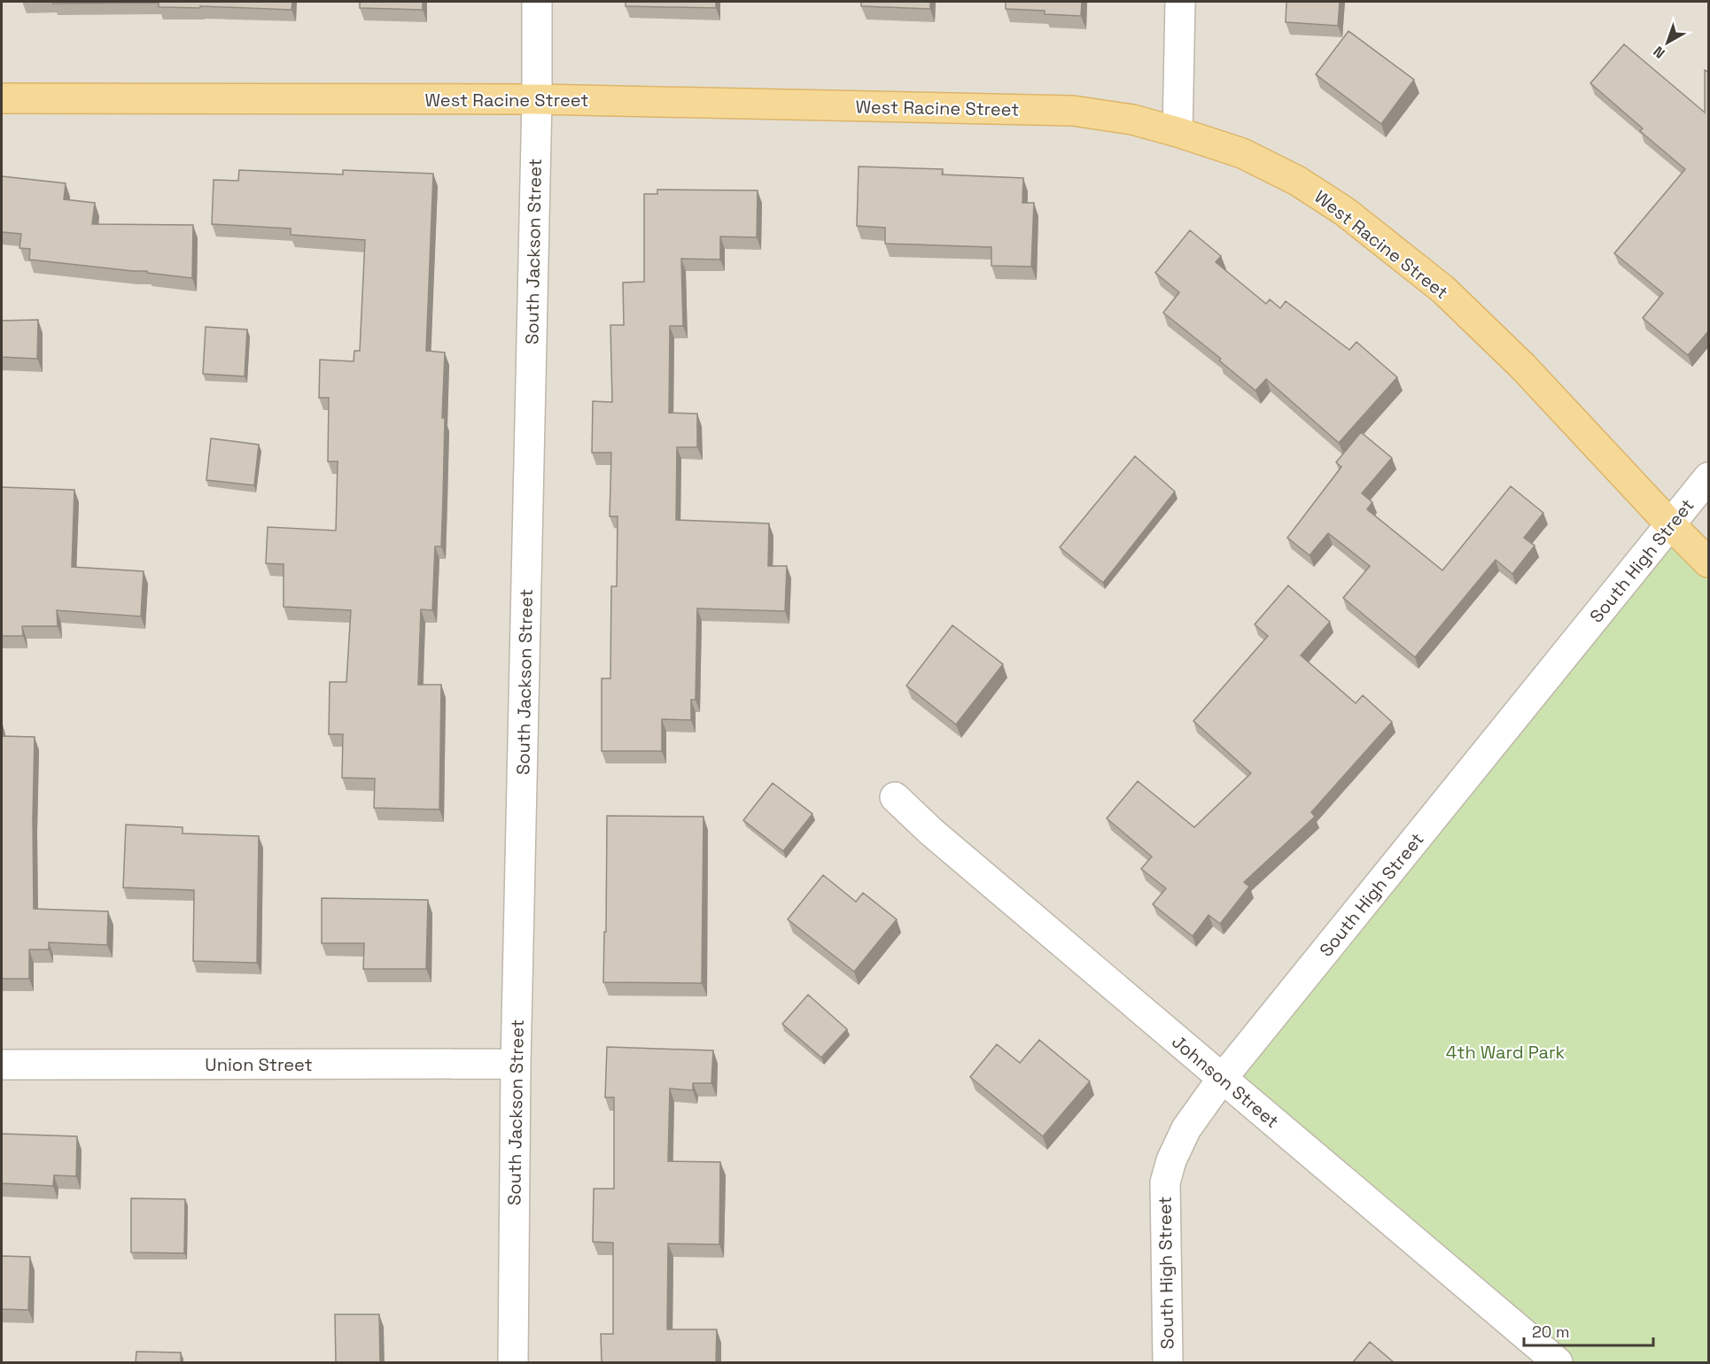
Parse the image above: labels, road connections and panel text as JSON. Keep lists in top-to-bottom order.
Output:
{
  "streets": {
    "main road": ["West Racine Street"],
    "street": [
      "South Jackson Street",
      "South High Street",
      "Union Street",
      "Johnson Street"
    ]
  },
  "crossings": [
    ["West Racine Street", "South Jackson Street"],
    ["West Racine Street", "South High Street"],
    ["South Jackson Street", "Union Street"],
    ["South High Street", "Johnson Street"]
  ],
  "parks": ["4th Ward Park"],
  "scale_bar": "20 m",
  "north": "bottom left"
}
